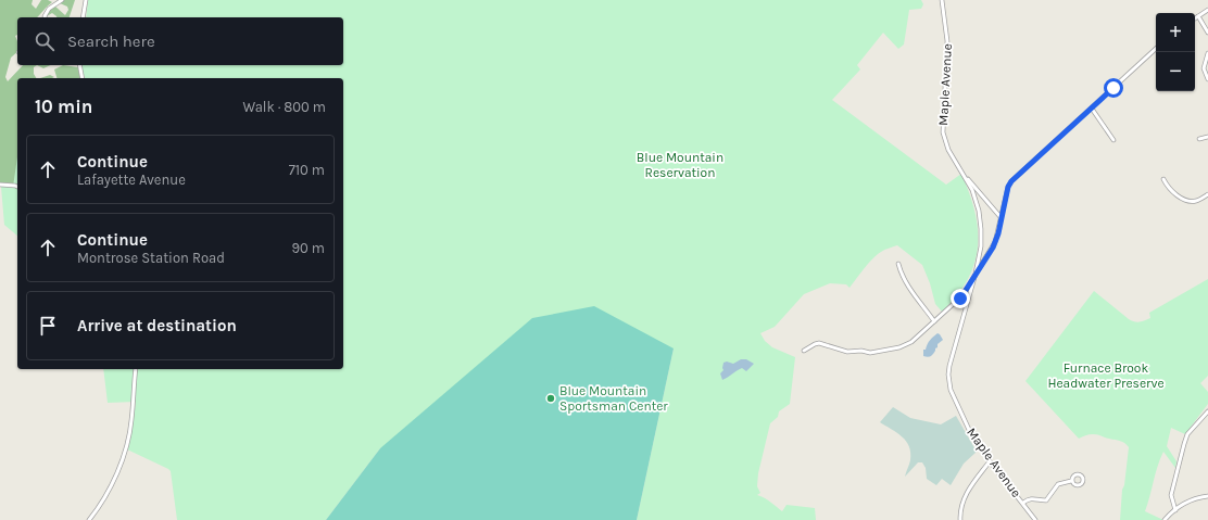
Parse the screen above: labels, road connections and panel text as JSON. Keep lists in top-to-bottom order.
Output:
{
  "streets": {
    "street": ["Maple Avenue"]
  },
  "parks": ["Blue Mountain Reservation", "Furnace Brook Headwater Preserve"],
  "places": ["Blue Mountain Sportsman Center"],
  "page": {
    "map_buttons": ["+", "−"],
    "search": "Search here",
    "heading": ["10 min", "Walk · 800 m"],
    "list": [
      ["Continue", "Lafayette Avenue", "710 m"],
      ["Continue", "Montrose Station Road", "90 m"],
      "Arrive at destination"
    ]
  }
}
